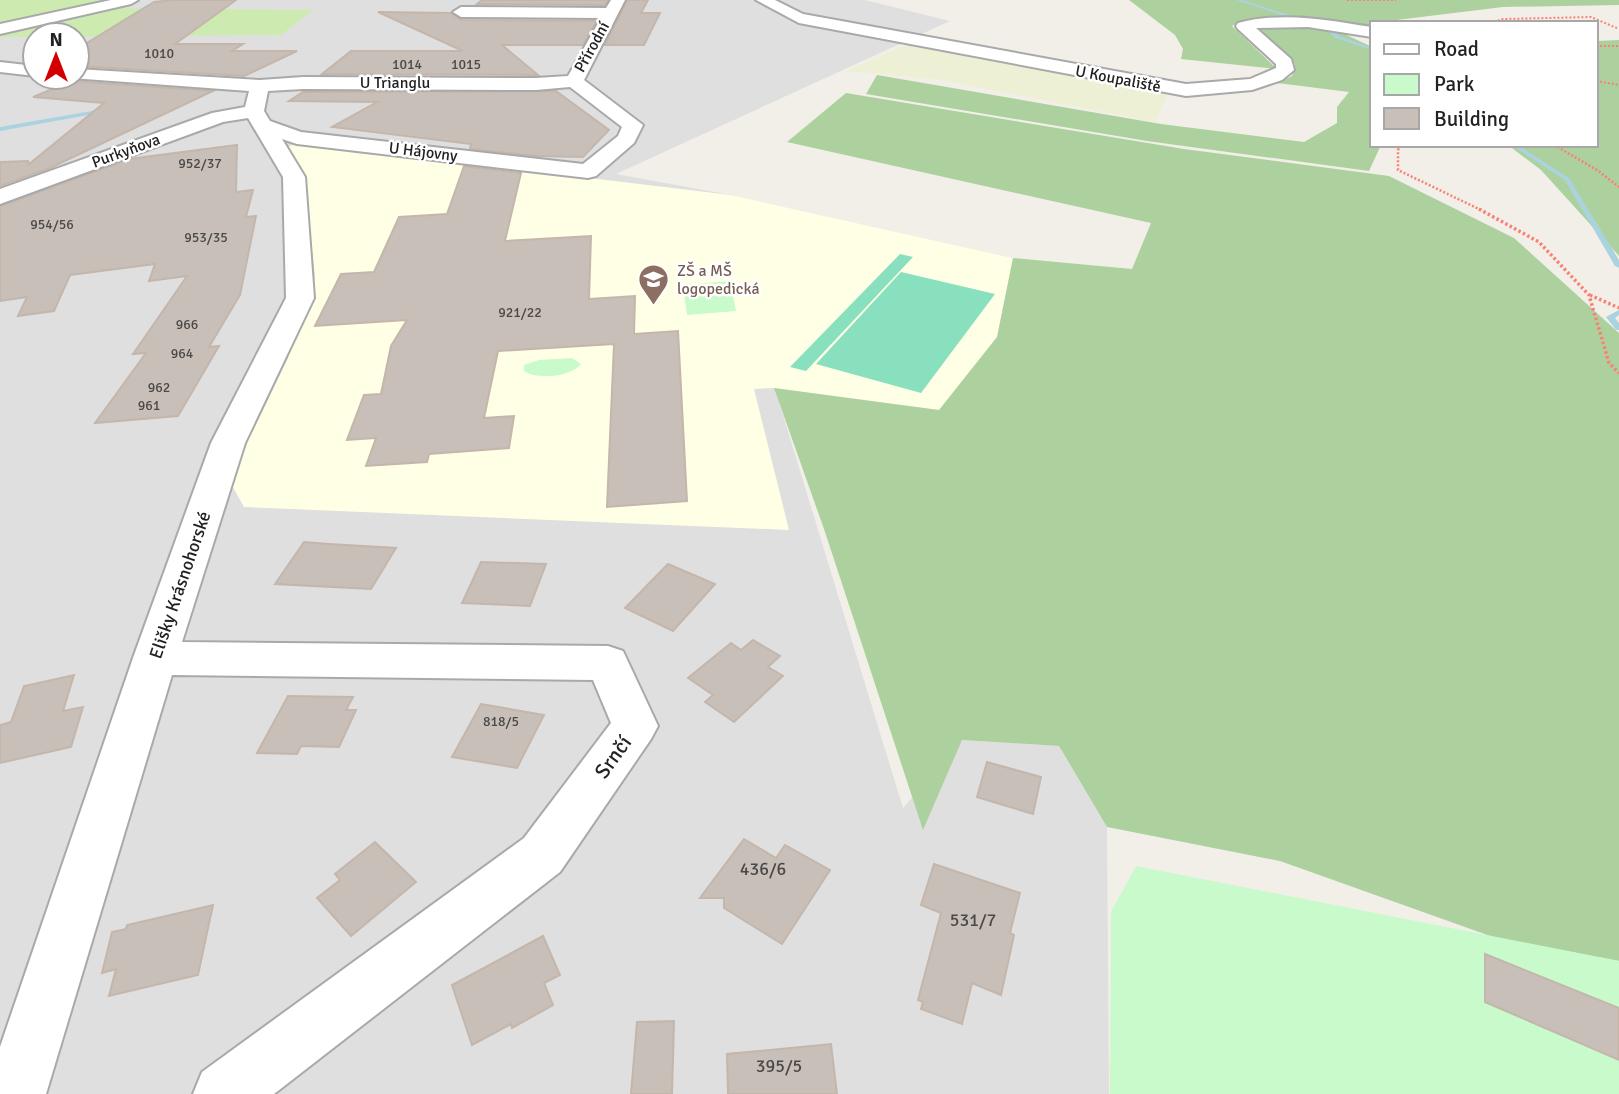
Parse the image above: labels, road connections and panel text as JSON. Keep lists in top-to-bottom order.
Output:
{
  "streets": {
    "street": [
      "Přírodní",
      "U Koupaliště",
      "U Trianglu",
      "Purkyňova",
      "U Hájovny",
      "Elišky Krásnohorské",
      "Srnčí"
    ]
  },
  "crossings": [
    ["Přírodní", "U Trianglu"],
    ["Přírodní", "U Hájovny"],
    ["U Trianglu", "Purkyňova"],
    ["U Trianglu", "U Hájovny"],
    ["U Trianglu", "Elišky Krásnohorské"],
    ["Purkyňova", "U Hájovny"],
    ["Purkyňova", "Elišky Krásnohorské"],
    ["U Hájovny", "Elišky Krásnohorské"],
    ["Elišky Krásnohorské", "Srnčí"]
  ],
  "places": {
    "school or university": ["ZŠ a MŠ logopedická"]
  },
  "house_numbers": [
    "1010",
    "1014",
    "1015",
    "952/37",
    "954/56",
    "953/35",
    "921/22",
    "966",
    "964",
    "962",
    "961",
    "818/5",
    "436/6",
    "531/7",
    "395/5"
  ],
  "legend": ["Road", "Park", "Building"],
  "north": "top"
}
